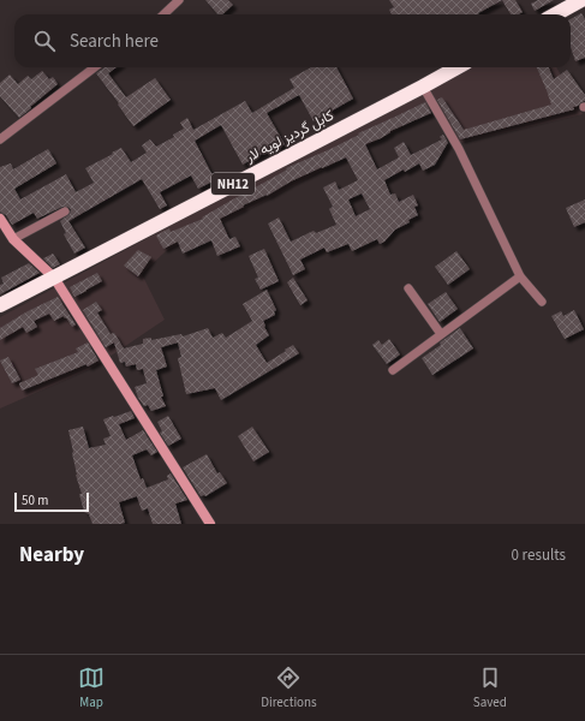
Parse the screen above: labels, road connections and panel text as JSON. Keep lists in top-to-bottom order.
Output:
{
  "streets": {
    "highway": ["کابل گردیز لویه لار", "NH12"]
  },
  "scale_bar": "50 m",
  "page": {
    "search": "Search here",
    "scale": "50 m",
    "heading": ["Nearby", "0 results"],
    "nav": ["Map", "Directions", "Saved"]
  }
}
